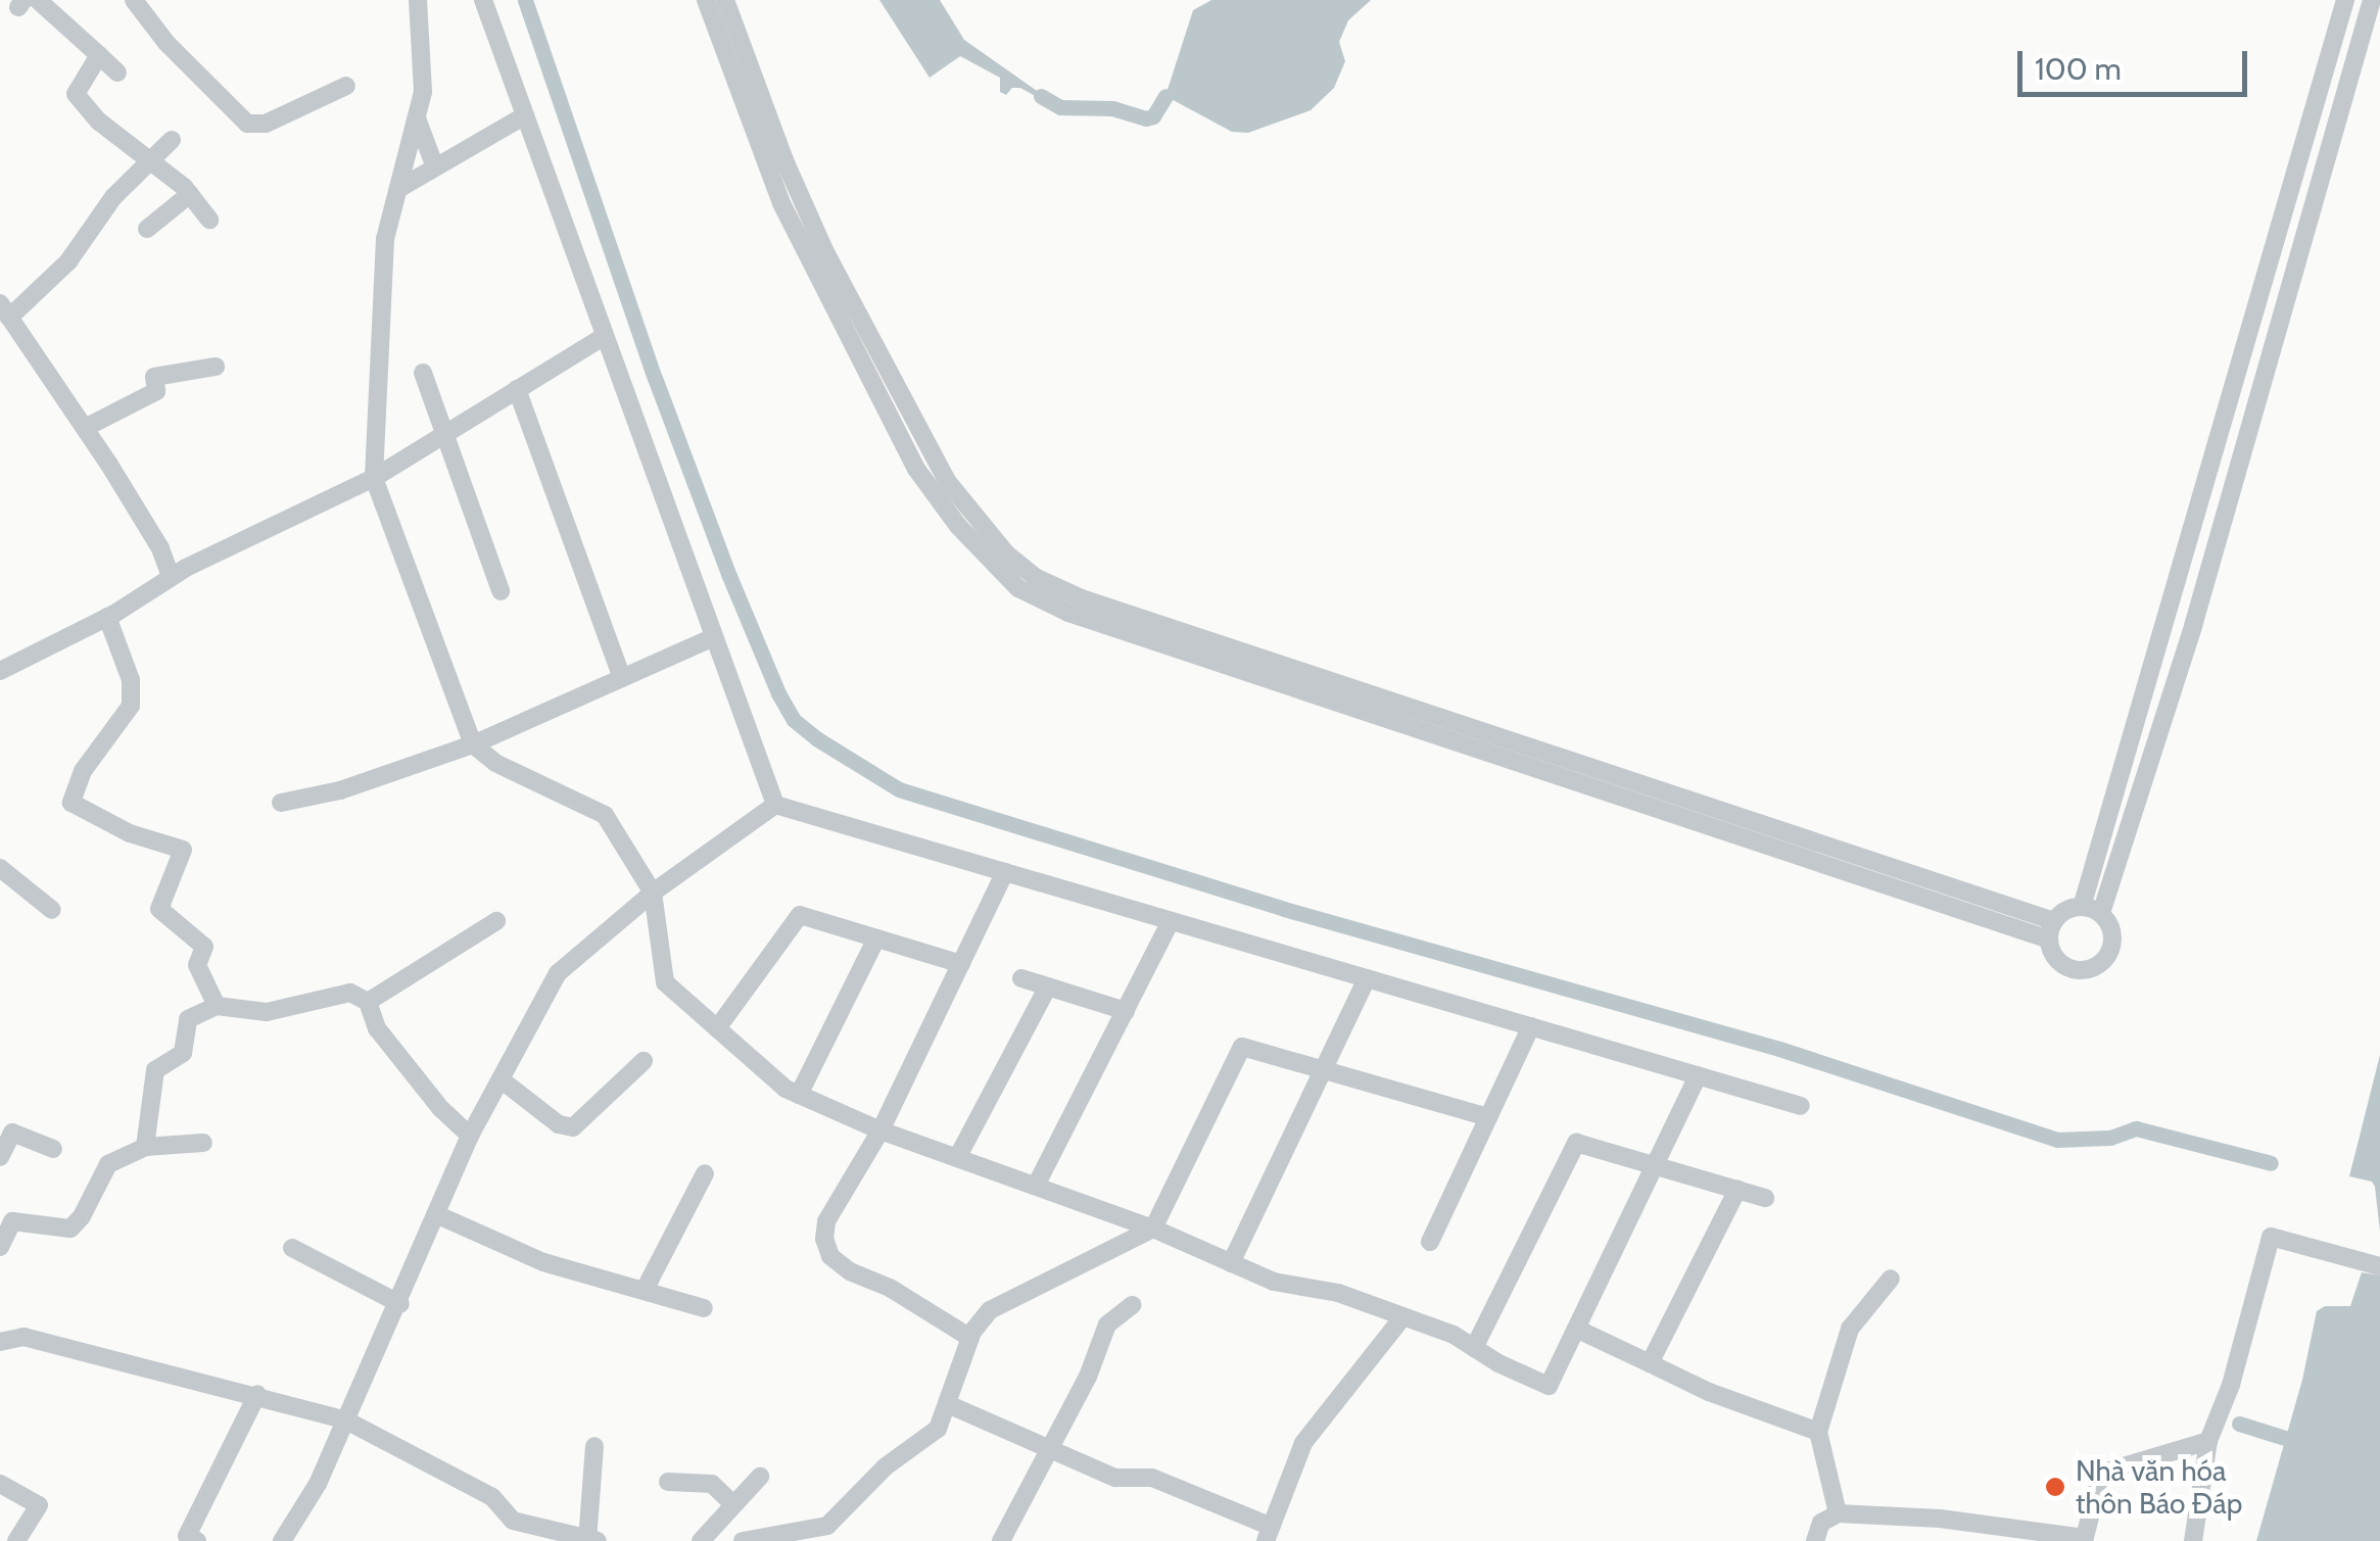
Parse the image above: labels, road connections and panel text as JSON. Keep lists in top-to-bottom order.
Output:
{
  "places": ["Nhà văn hóa thôn Báo Đáp"],
  "scale_bar": "100 m"
}
